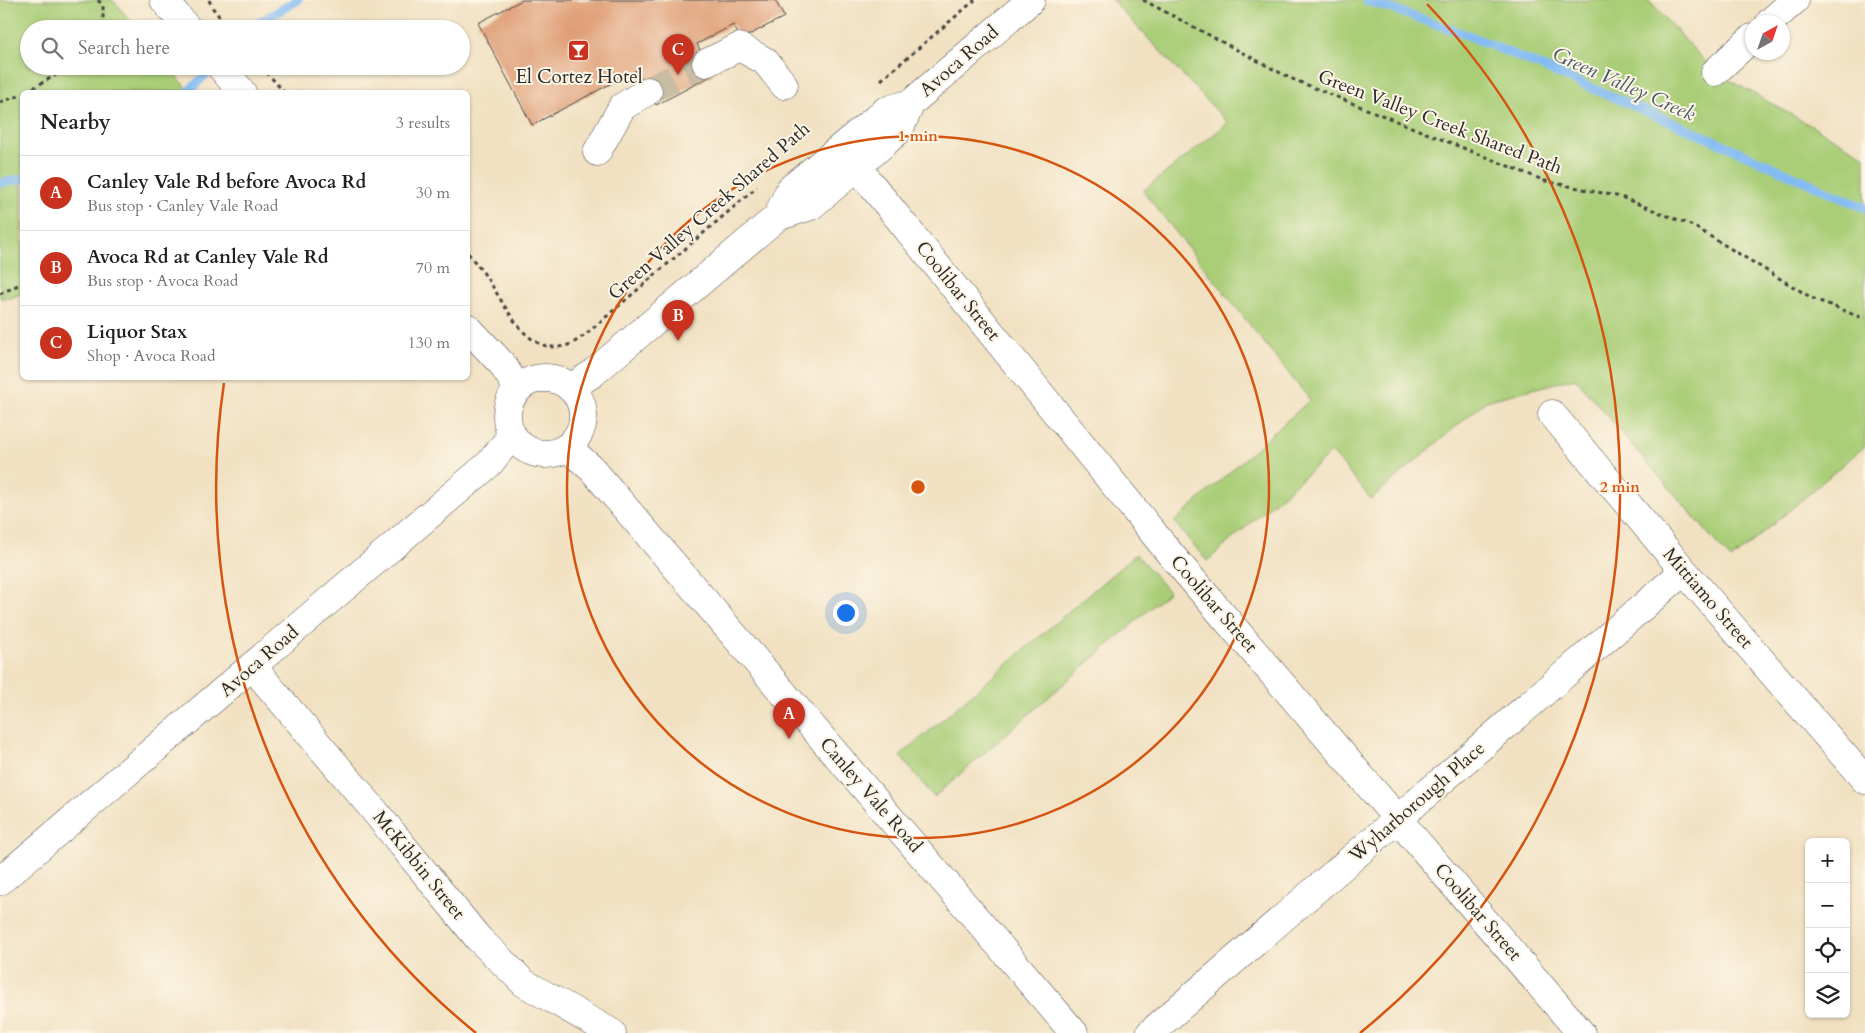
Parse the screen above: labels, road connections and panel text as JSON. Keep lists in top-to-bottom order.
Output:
{
  "streets": {
    "street": [
      "Avoca Road",
      "Coolibar Street",
      "Mittiamo Street",
      "Canley Vale Road",
      "Wyharborough Place",
      "McKibbin Street"
    ],
    "path": ["Green Valley Creek Shared Path"]
  },
  "crossings": [
    ["Avoca Road", "Coolibar Street"],
    ["Avoca Road", "Canley Vale Road"],
    ["Avoca Road", "McKibbin Street"],
    ["Coolibar Street", "Wyharborough Place"],
    ["Mittiamo Street", "Wyharborough Place"]
  ],
  "water": ["Green Valley Creek"],
  "places": {
    "bar": ["El Cortez Hotel"]
  },
  "north": "top right",
  "page": {
    "search": "Search here",
    "pins": ["C", "B", "A"],
    "heading": ["Nearby", "3 results"],
    "list": [
      {
        "mark": "A",
        "name": "Canley Vale Rd before Avoca Rd",
        "note": "Bus stop · Canley Vale Road",
        "value": "30 m"
      },
      {
        "mark": "B",
        "name": "Avoca Rd at Canley Vale Rd",
        "note": "Bus stop · Avoca Road",
        "value": "70 m"
      },
      {
        "mark": "C",
        "name": "Liquor Stax",
        "note": "Shop · Avoca Road",
        "value": "130 m"
      }
    ],
    "map_buttons": ["+", "−"]
  },
  "rings": ["1 min", "2 min"]
}
